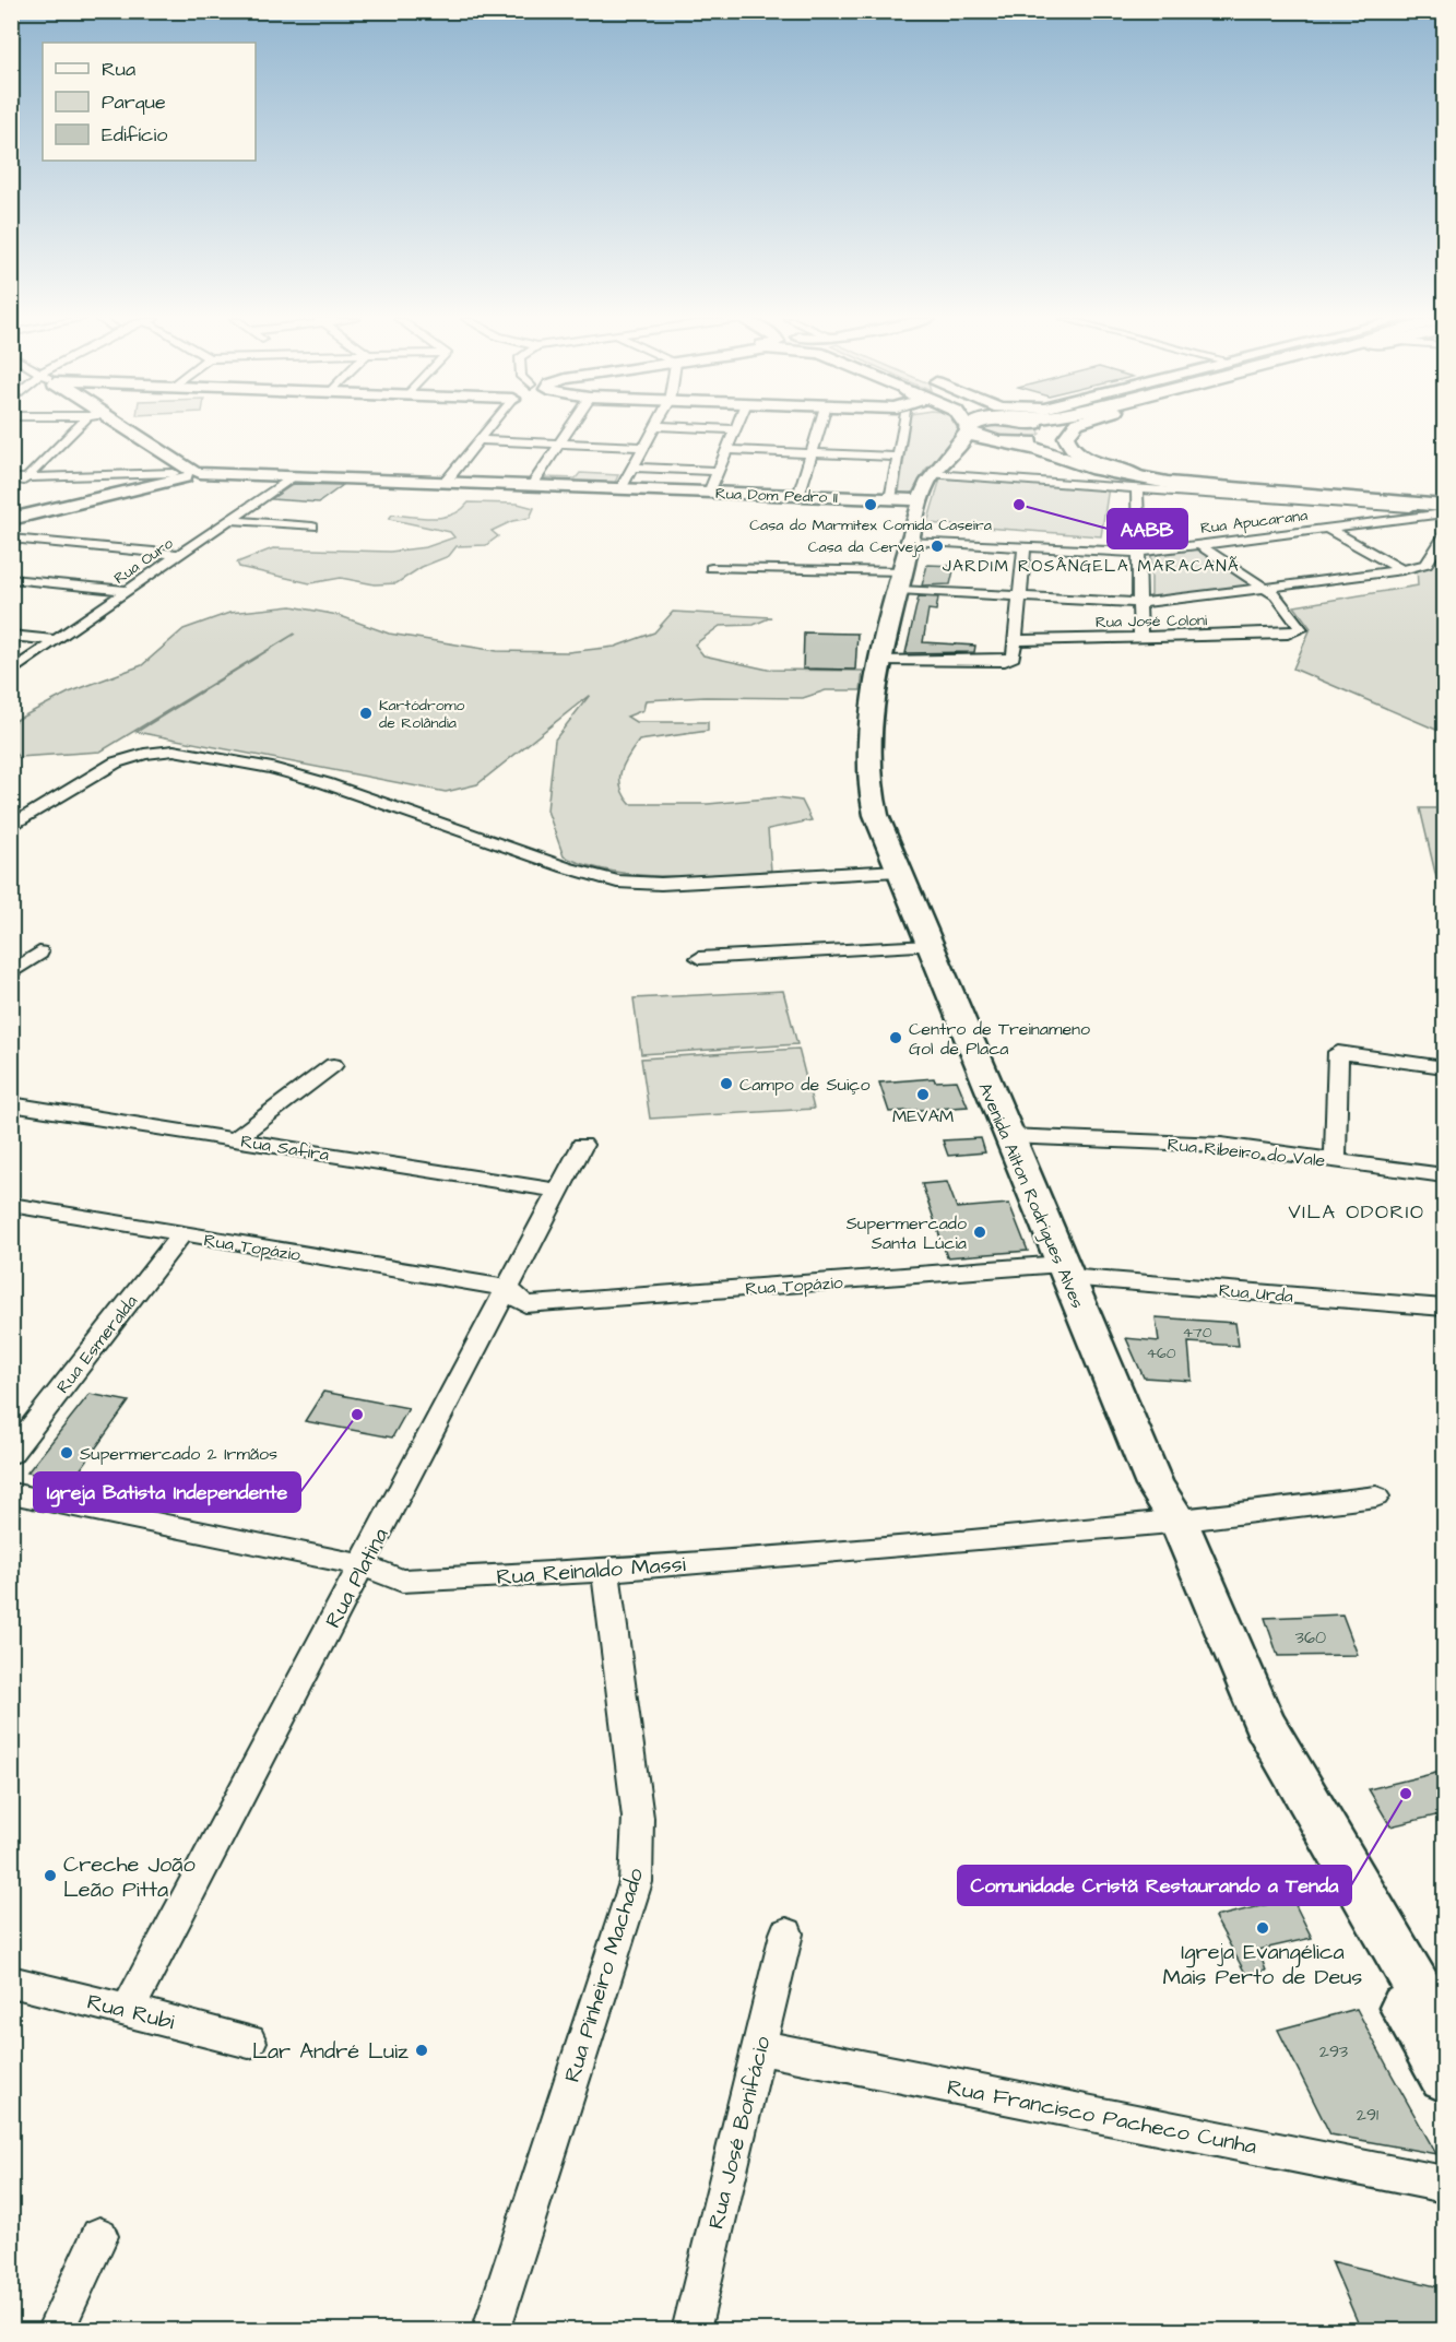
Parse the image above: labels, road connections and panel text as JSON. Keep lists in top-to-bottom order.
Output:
{
  "streets": {
    "street": [
      "Rua Dom Pedro II",
      "Rua Apucarana",
      "Rua Ouro",
      "Rua José Coloni",
      "Rua Safira",
      "Rua Ribeiro do Vale",
      "Avenida Ailton Rodrigues Alves",
      "Rua Topázio",
      "Rua Urda",
      "Rua Esmeralda",
      "Rua Reinaldo Massi",
      "Rua Platina",
      "Rua Pinheiro Machado",
      "Rua Rubi",
      "Rua Francisco Pacheco Cunha",
      "Rua José Bonifácio"
    ]
  },
  "crossings": [
    ["Rua Dom Pedro II", "Rua Ouro"],
    ["Rua Dom Pedro II", "Avenida Ailton Rodrigues Alves"],
    ["Rua Apucarana", "Avenida Ailton Rodrigues Alves"],
    ["Rua Safira", "Rua Platina"],
    ["Rua Ribeiro do Vale", "Avenida Ailton Rodrigues Alves"],
    ["Avenida Ailton Rodrigues Alves", "Rua Topázio"],
    ["Avenida Ailton Rodrigues Alves", "Rua Urda"],
    ["Avenida Ailton Rodrigues Alves", "Rua Reinaldo Massi"],
    ["Rua Topázio", "Rua Urda"],
    ["Rua Topázio", "Rua Esmeralda"],
    ["Rua Topázio", "Rua Platina"],
    ["Rua Reinaldo Massi", "Rua Platina"],
    ["Rua Reinaldo Massi", "Rua Pinheiro Machado"],
    ["Rua Platina", "Rua Rubi"],
    ["Rua Francisco Pacheco Cunha", "Rua José Bonifácio"]
  ],
  "districts": ["JARDIM ROSÂNGELA MARACANÃ", "VILA ODORIO"],
  "places": [
    "Casa do Marmitex Comida Caseira",
    "AABB",
    "Casa da Cerveja",
    "Kartódromo de Rolândia",
    "Centro de Treinameno Gol de Placa",
    "Campo de Suiço",
    "MEVAM",
    "Supermercado Santa Lúcia",
    "Igreja Batista Independente",
    "Supermercado 2 Irmãos",
    "Comunidade Cristã Restaurando a Tenda",
    "Creche João Leão Pitta",
    "Igreja Evangélica Mais Perto de Deus",
    "Lar André Luiz"
  ],
  "house_numbers": [
    "470",
    "460",
    "360",
    "293",
    "291"
  ],
  "legend": ["Rua", "Parque", "Edifício"]
}
